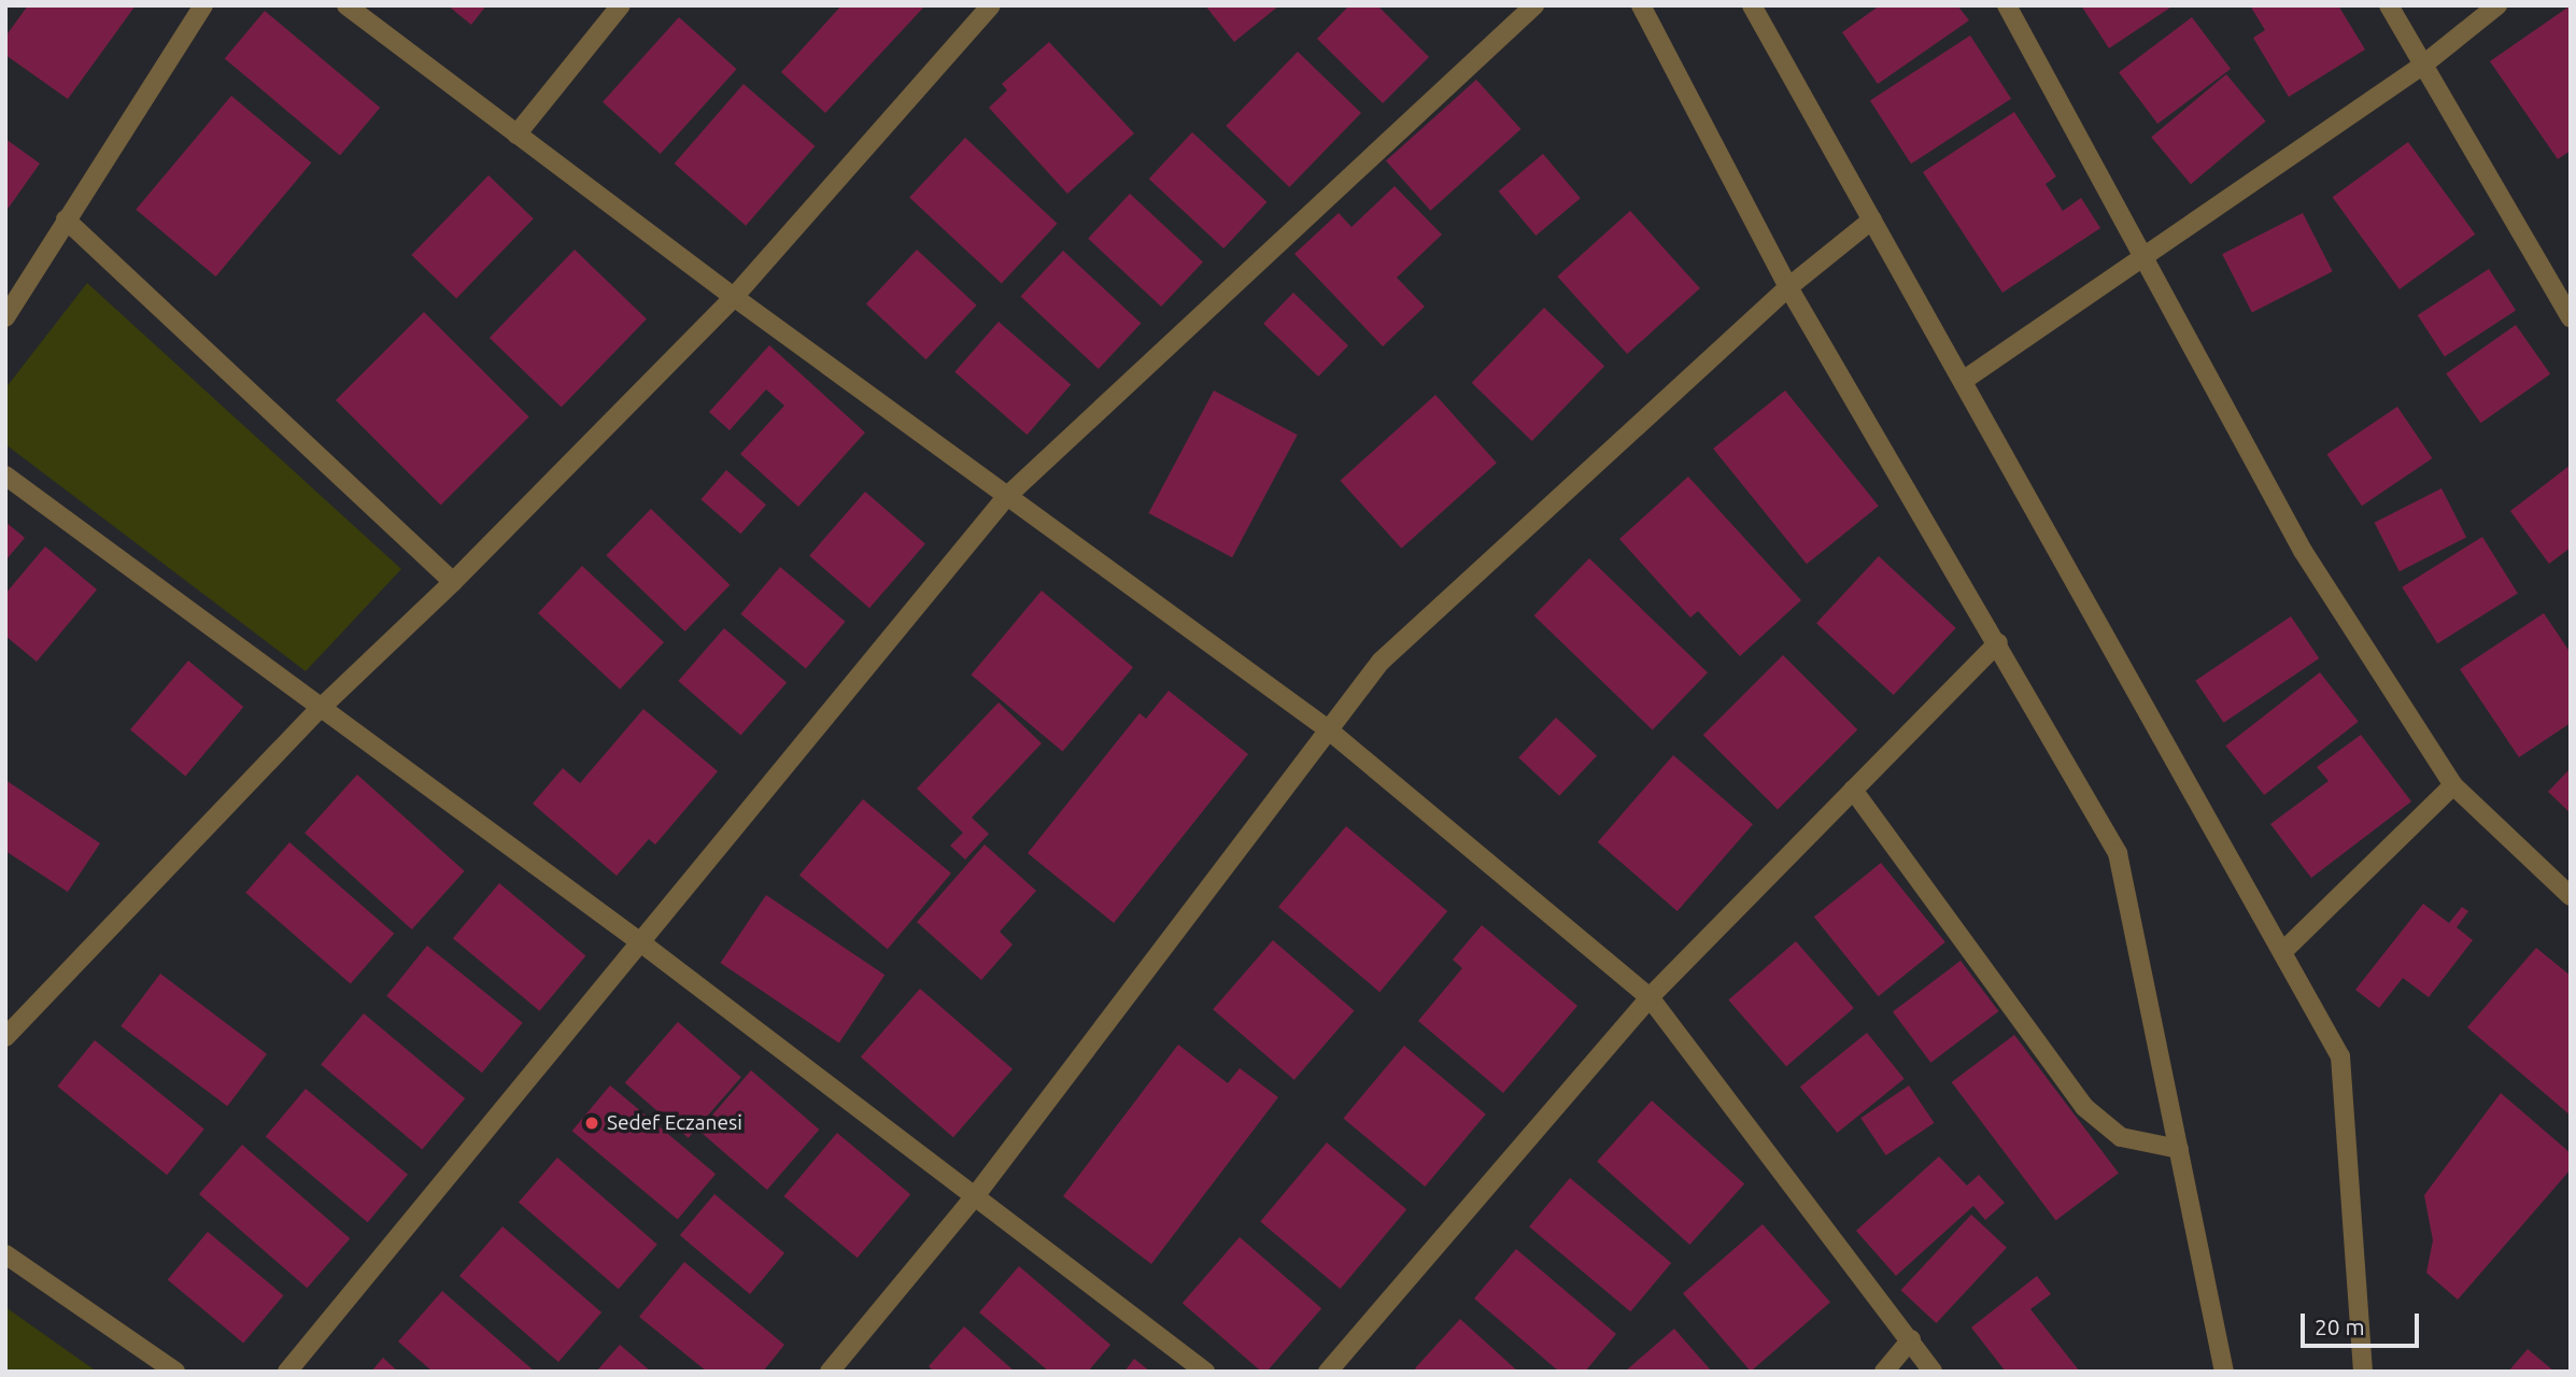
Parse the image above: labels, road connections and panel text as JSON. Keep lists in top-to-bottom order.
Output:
{
  "places": ["Sedef Eczanesi"],
  "scale_bar": "20 m"
}
